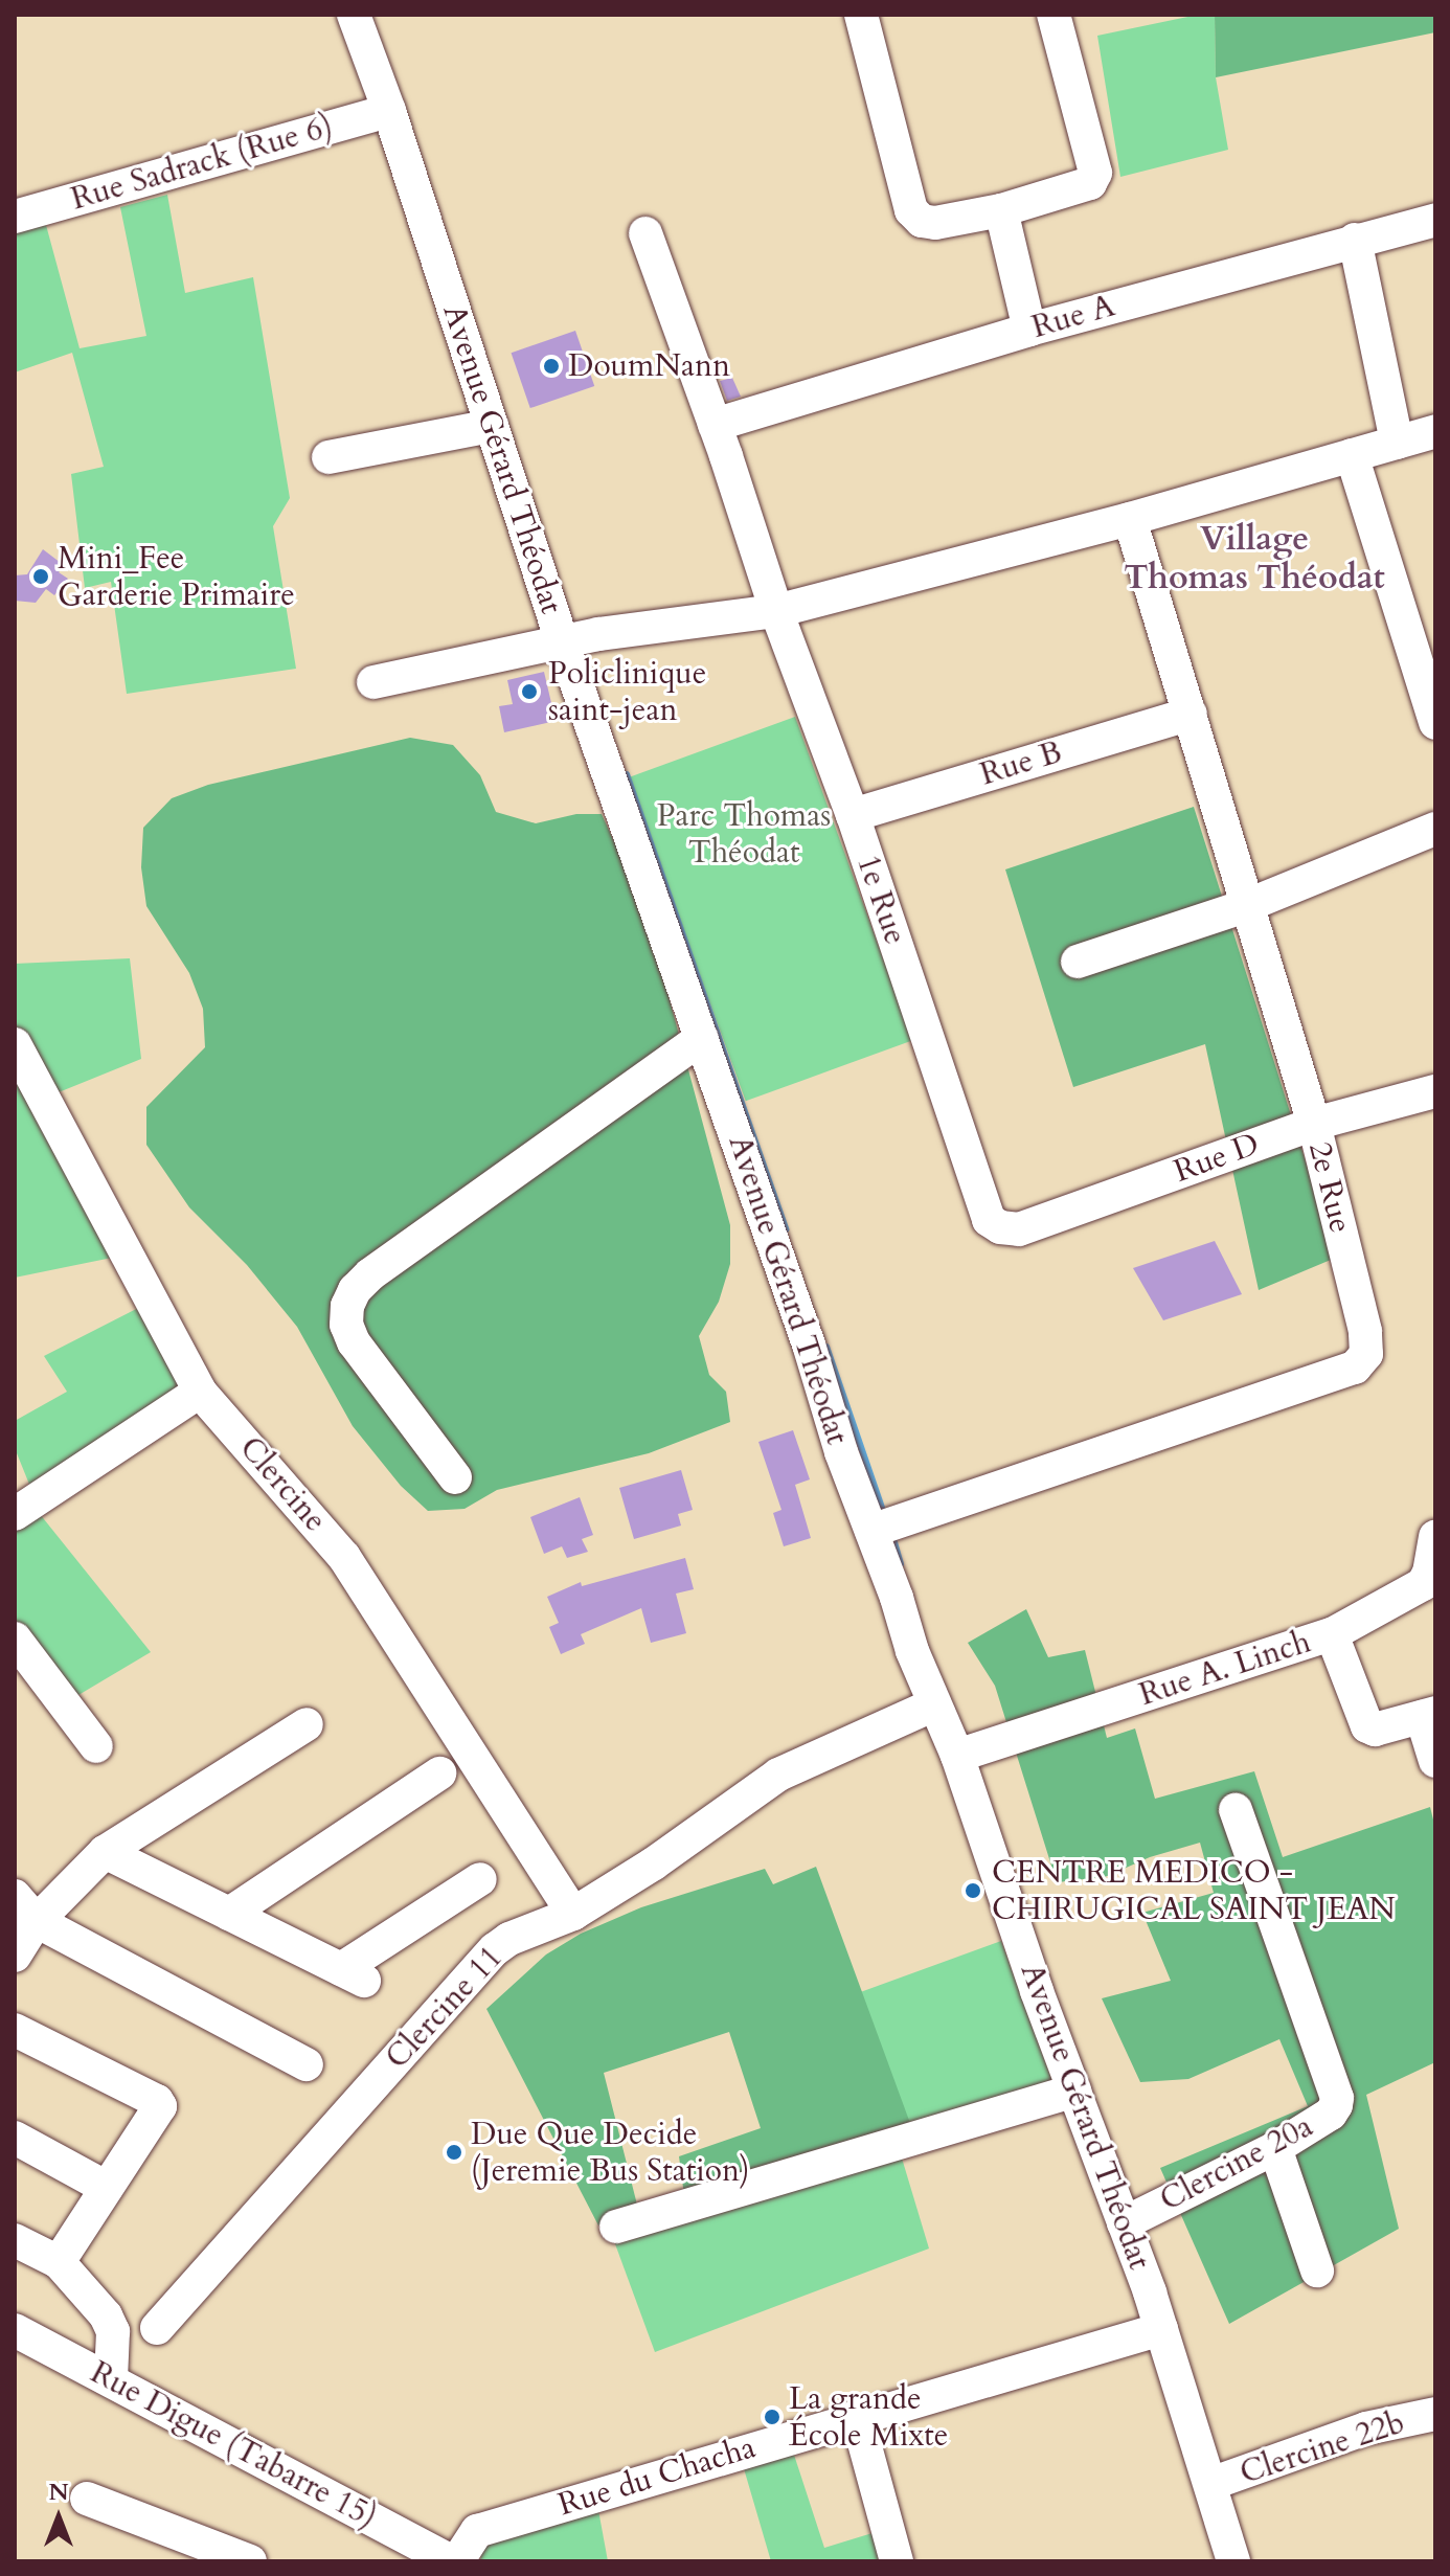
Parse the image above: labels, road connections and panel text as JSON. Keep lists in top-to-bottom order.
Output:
{
  "streets": {
    "street": [
      "Rue Sadrack (Rue 6)",
      "Rue A",
      "Avenue Gérard Théodat",
      "Rue B",
      "1e Rue",
      "Rue D",
      "2e Rue",
      "Clercine",
      "Rue A. Linch",
      "Clercine 11",
      "Clercine 20a",
      "Rue Digue (Tabarre 15)",
      "Clercine 22b",
      "Rue du Chacha"
    ]
  },
  "crossings": [
    ["Rue Sadrack (Rue 6)", "Avenue Gérard Théodat"],
    ["Rue A", "1e Rue"],
    ["Avenue Gérard Théodat", "2e Rue"],
    ["Avenue Gérard Théodat", "Rue A. Linch"],
    ["Avenue Gérard Théodat", "Clercine 11"],
    ["Avenue Gérard Théodat", "Clercine 20a"],
    ["Avenue Gérard Théodat", "Clercine 22b"],
    ["Avenue Gérard Théodat", "Rue du Chacha"],
    ["Rue B", "1e Rue"],
    ["Rue B", "2e Rue"],
    ["1e Rue", "Rue D"],
    ["Rue D", "2e Rue"],
    ["Clercine", "Clercine 11"],
    ["Rue Digue (Tabarre 15)", "Rue du Chacha"]
  ],
  "districts": ["Village Thomas Théodat"],
  "parks": ["Parc Thomas Théodat"],
  "places": [
    "DoumNann",
    "Mini_Fee Garderie Primaire",
    "Policlinique saint-jean",
    "CENTRE MEDICO - CHIRUGICAL SAINT JEAN",
    "Due Que Decide (Jeremie Bus Station)",
    "La grande École Mixte"
  ],
  "north": "top"
}
